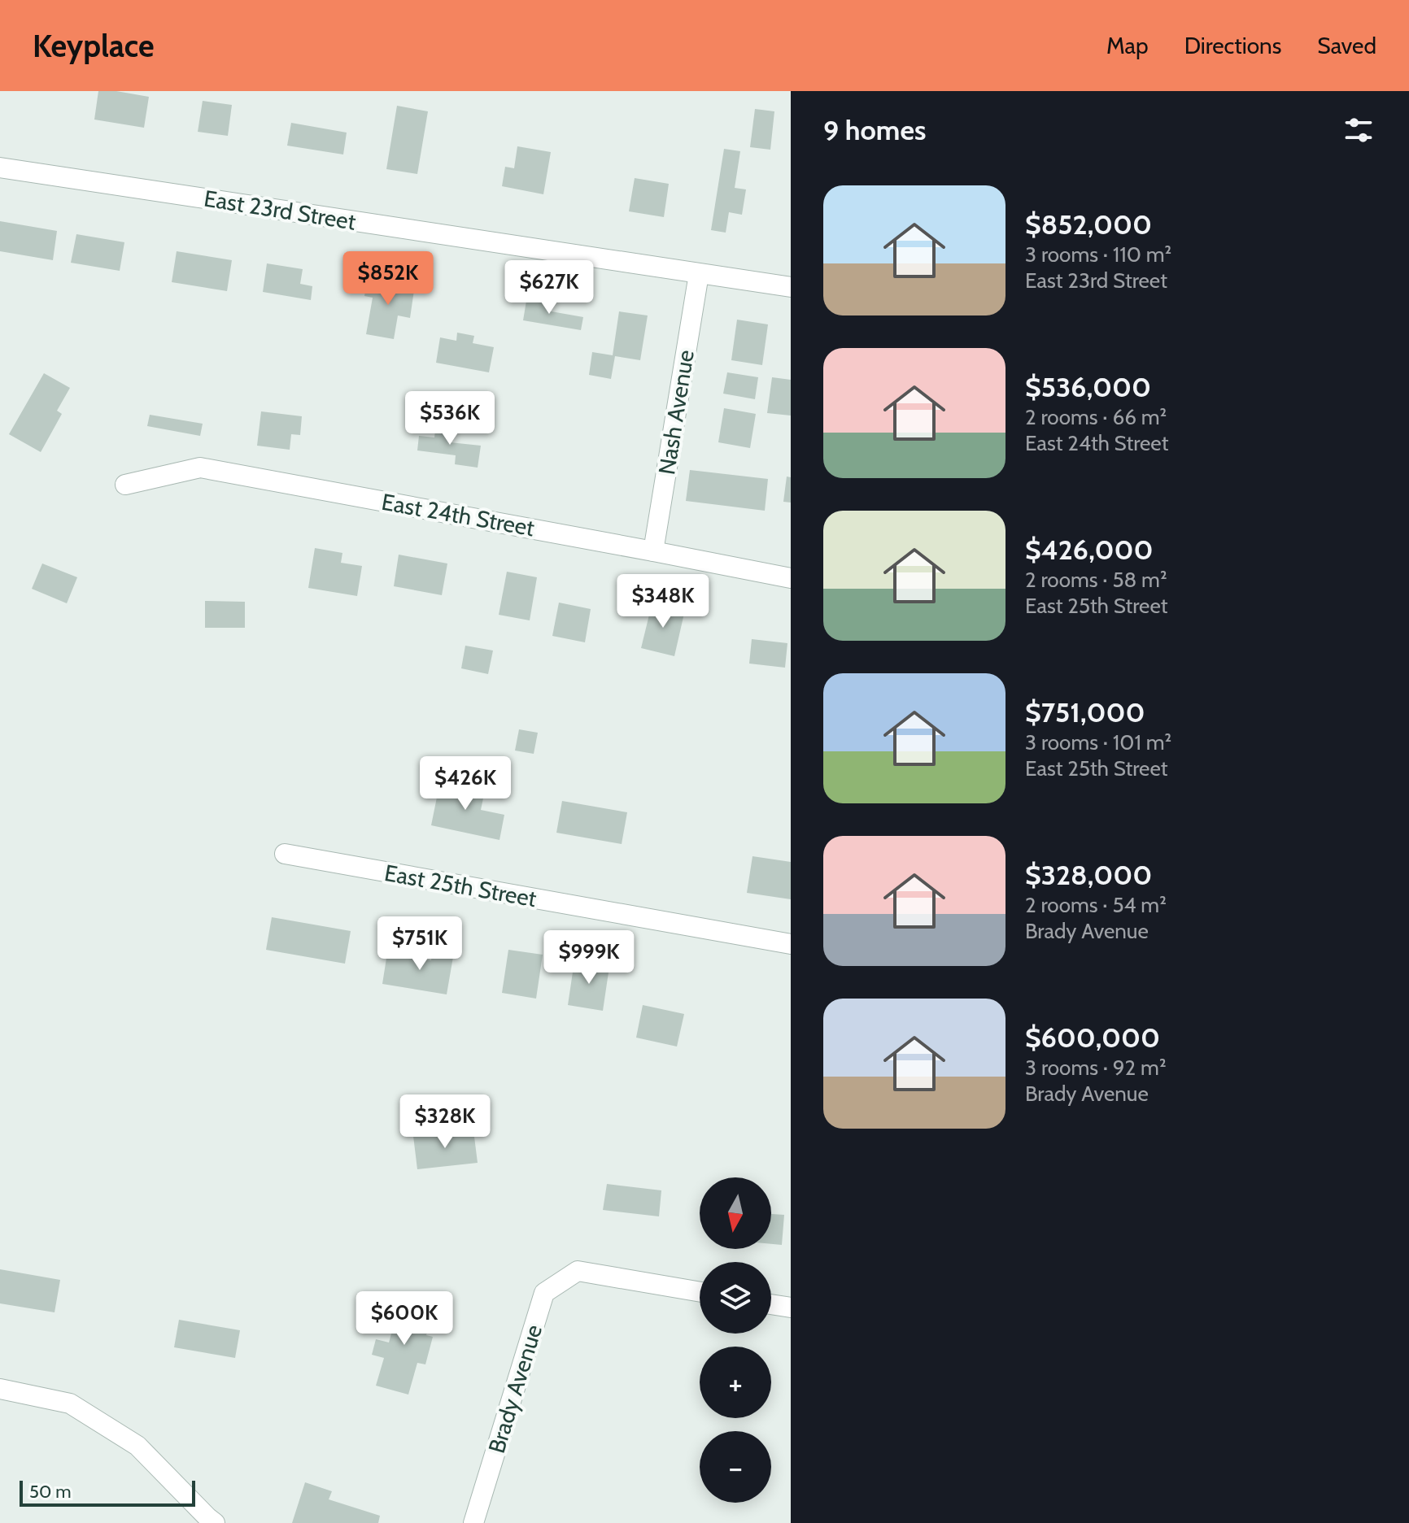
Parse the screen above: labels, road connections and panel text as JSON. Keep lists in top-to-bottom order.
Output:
{
  "streets": {
    "street": [
      "East 23rd Street",
      "Nash Avenue",
      "East 24th Street",
      "East 25th Street",
      "Brady Avenue"
    ]
  },
  "crossings": [
    ["East 23rd Street", "Nash Avenue"],
    ["Nash Avenue", "East 24th Street"]
  ],
  "scale_bar": "50 m",
  "north": "bottom",
  "page": {
    "header": "Keyplace",
    "nav": ["Map", "Directions", "Saved"],
    "heading": "9 homes",
    "list": [
      {
        "name": "$852,000",
        "note": "3 rooms · 110 m² · East 23rd Street"
      },
      {
        "name": "$536,000",
        "note": "2 rooms · 66 m² · East 24th Street"
      },
      {
        "name": "$426,000",
        "note": "2 rooms · 58 m² · East 25th Street"
      },
      {
        "name": "$751,000",
        "note": "3 rooms · 101 m² · East 25th Street"
      },
      {
        "name": "$328,000",
        "note": "2 rooms · 54 m² · Brady Avenue"
      },
      {
        "name": "$600,000",
        "note": "3 rooms · 92 m² · Brady Avenue"
      }
    ],
    "price": [
      "$852K",
      "$627K",
      "$536K",
      "$348K",
      "$426K",
      "$751K",
      "$999K",
      "$328K",
      "$600K"
    ],
    "map_buttons": ["+", "−"],
    "scale": "50 m"
  }
}
